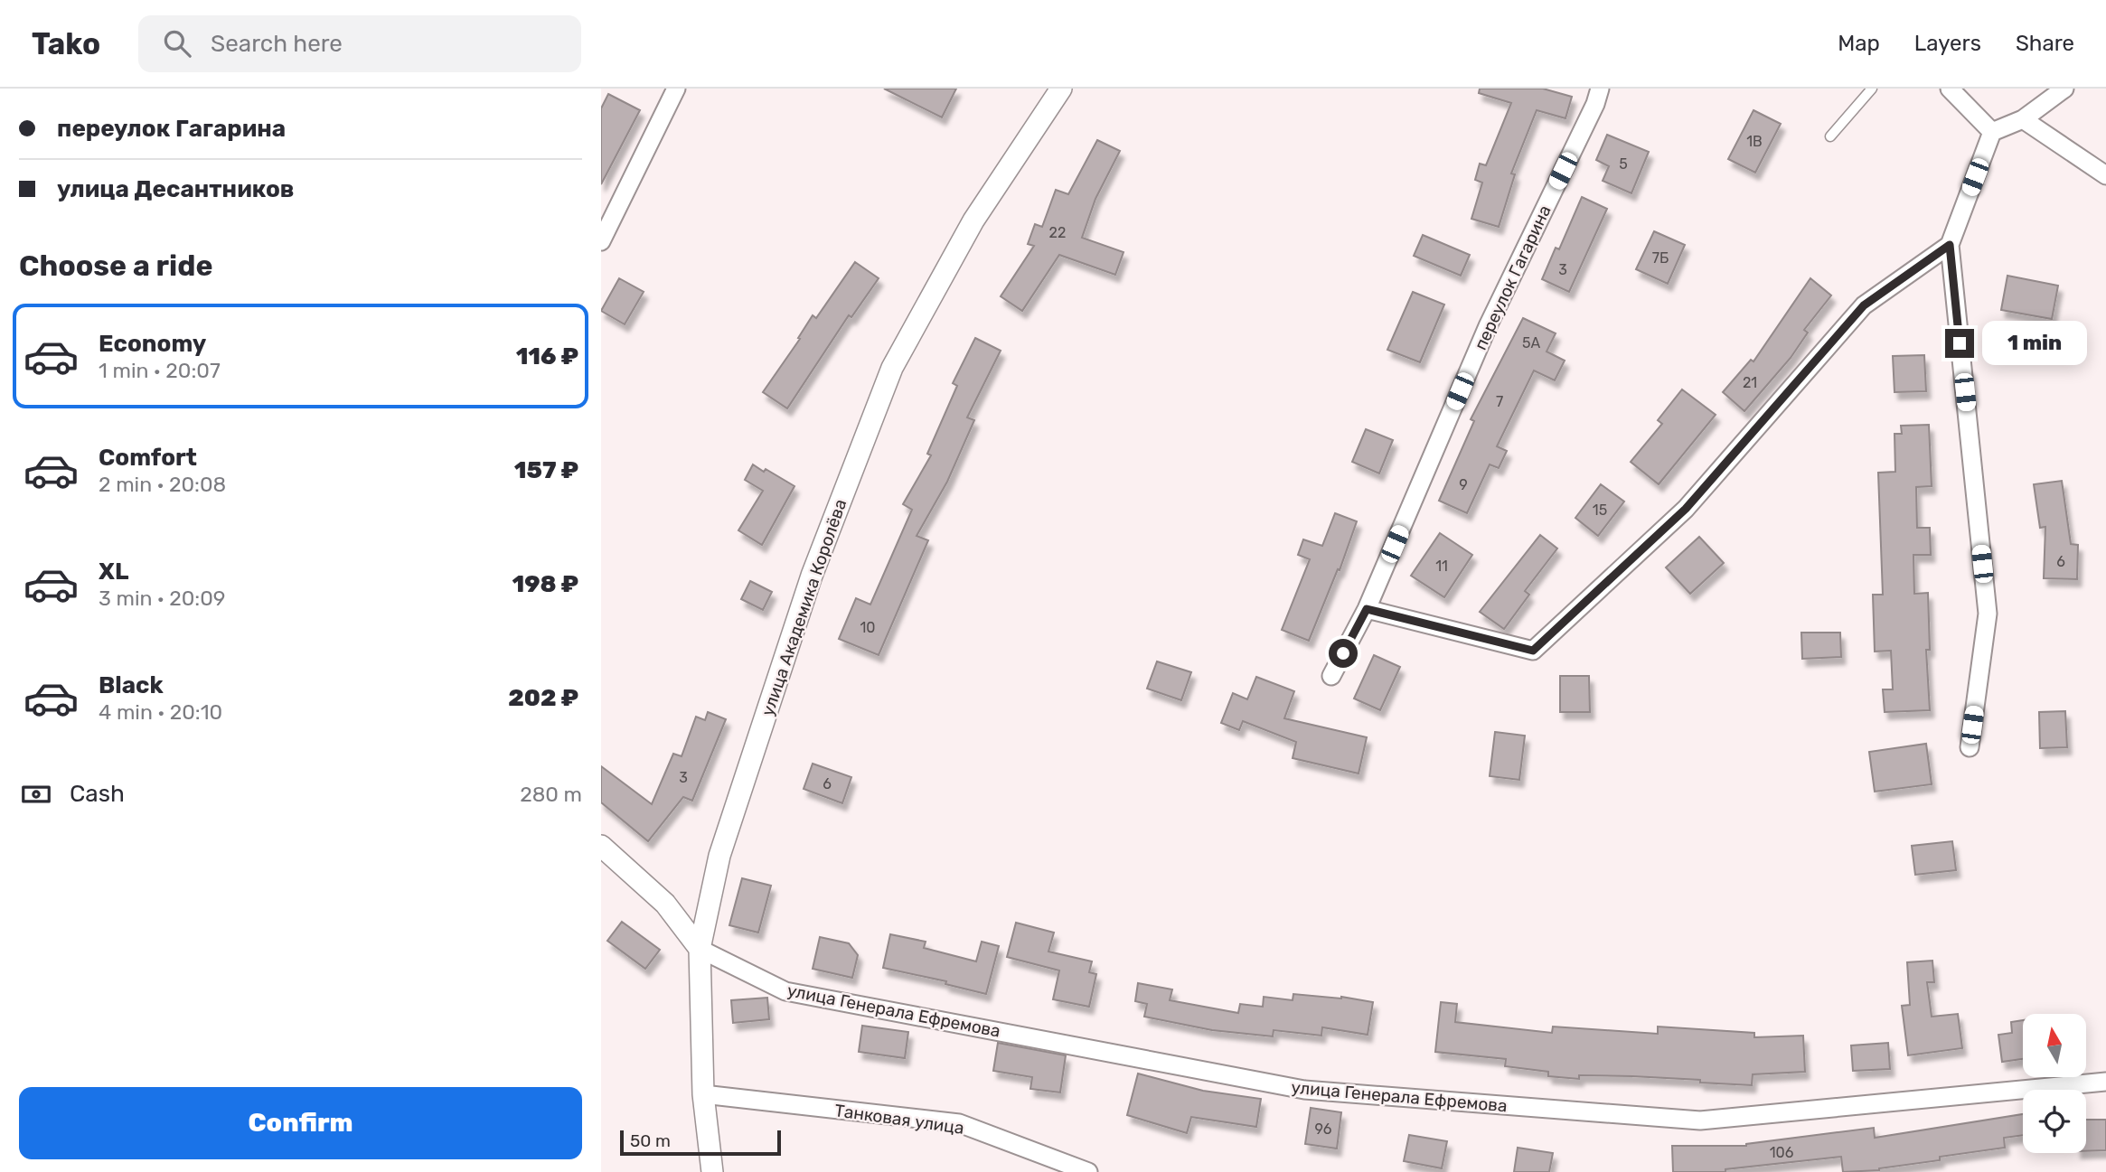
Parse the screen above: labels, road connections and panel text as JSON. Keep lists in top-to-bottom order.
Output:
{
  "streets": {
    "street": [
      "переулок Гагарина",
      "улица Академика Королёва",
      "улица Генерала Ефремова",
      "Танковая улица"
    ]
  },
  "crossings": [
    ["улица Академика Королёва", "улица Генерала Ефремова"],
    ["улица Академика Королёва", "Танковая улица"]
  ],
  "house_numbers": [
    "1В",
    "5",
    "22",
    "7Б",
    "3",
    "5А",
    "21",
    "7",
    "9",
    "15",
    "6",
    "11",
    "10",
    "3",
    "6",
    "96",
    "106"
  ],
  "scale_bar": "50 m",
  "north": "top",
  "page": {
    "header": "Tako",
    "search": "Search here",
    "nav": ["Map", "Layers", "Share"],
    "banner": ["переулок Гагарина", "улица Десантников"],
    "heading": "Choose a ride",
    "list": [
      {
        "name": "Economy",
        "note": "1 min · 20:07",
        "value": "116 ₽"
      },
      {
        "name": "Comfort",
        "note": "2 min · 20:08",
        "value": "157 ₽"
      },
      {
        "name": "XL",
        "note": "3 min · 20:09",
        "value": "198 ₽"
      },
      {
        "name": "Black",
        "note": "4 min · 20:10",
        "value": "202 ₽"
      }
    ],
    "bubble": "1 min",
    "pay": ["Cash", "280 m"],
    "buttons": "Confirm",
    "scale": "50 m"
  }
}
